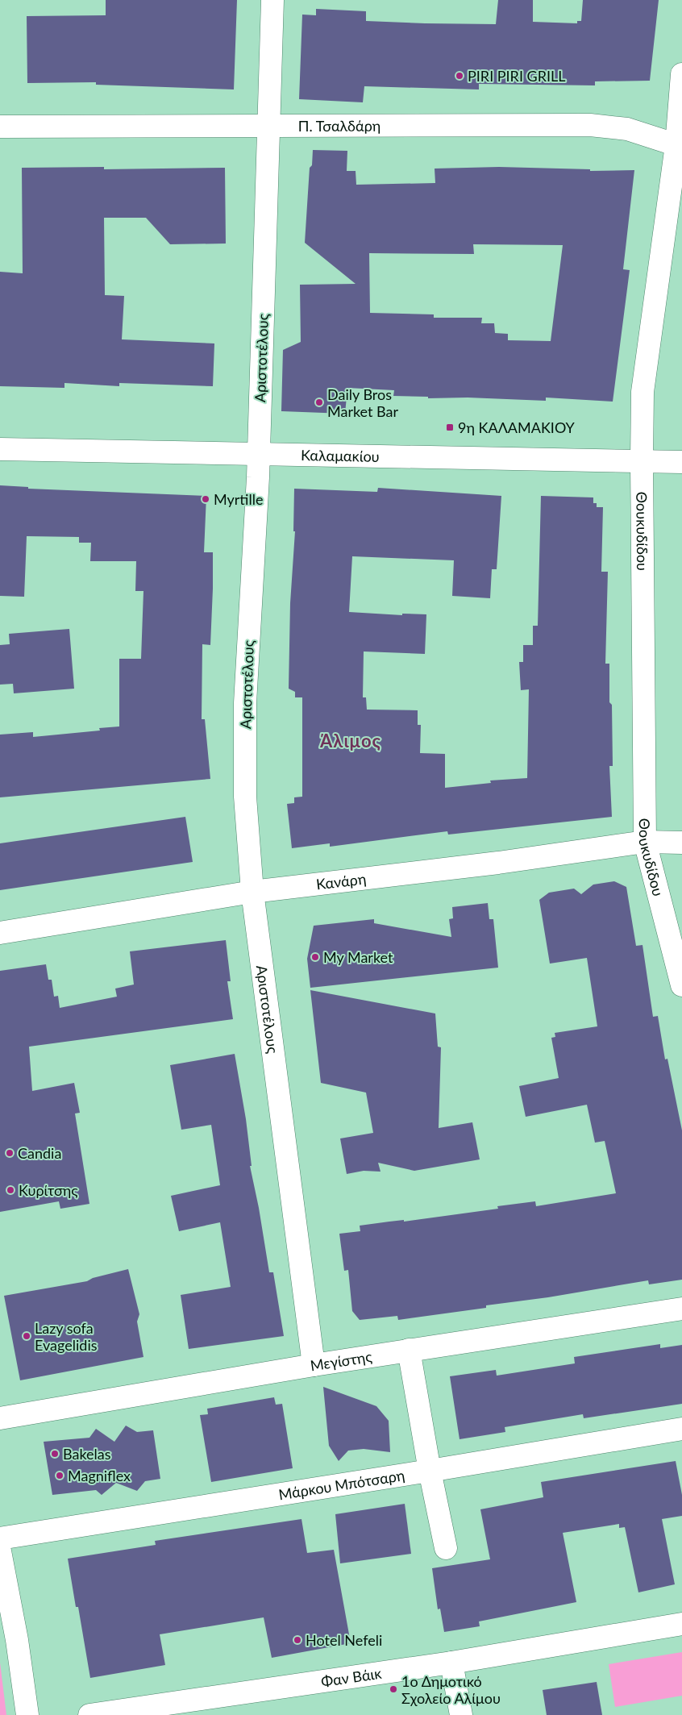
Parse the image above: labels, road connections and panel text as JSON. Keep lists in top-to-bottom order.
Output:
{
  "streets": {
    "main road": [
      "Π. Τσαλδάρη",
      "Αριστοτέλους",
      "Καλαμακίου",
      "Θουκυδίδου",
      "Κανάρη",
      "Μεγίστης",
      "Μάρκου Μπότσαρη",
      "Φαν Βάικ"
    ]
  },
  "crossings": [
    ["Π. Τσαλδάρη", "Αριστοτέλους"],
    ["Π. Τσαλδάρη", "Θουκυδίδου"],
    ["Αριστοτέλους", "Καλαμακίου"],
    ["Αριστοτέλους", "Κανάρη"],
    ["Αριστοτέλους", "Μεγίστης"],
    ["Καλαμακίου", "Θουκυδίδου"],
    ["Θουκυδίδου", "Κανάρη"]
  ],
  "districts": ["Άλιμος"],
  "places": {
    "other": [
      "PIRI PIRI GRILL",
      "Daily Bros Market Bar",
      "Myrtille",
      "My Market",
      "Candia",
      "Κυρίτσης",
      "Lazy sofa Evagelidis",
      "Bakelas",
      "Magniflex",
      "Hotel Nefeli",
      "1ο Δημοτικό Σχολείο Αλίμου"
    ],
    "transit": ["9η ΚΑΛΑΜΑΚΙΟΥ"]
  }
}
